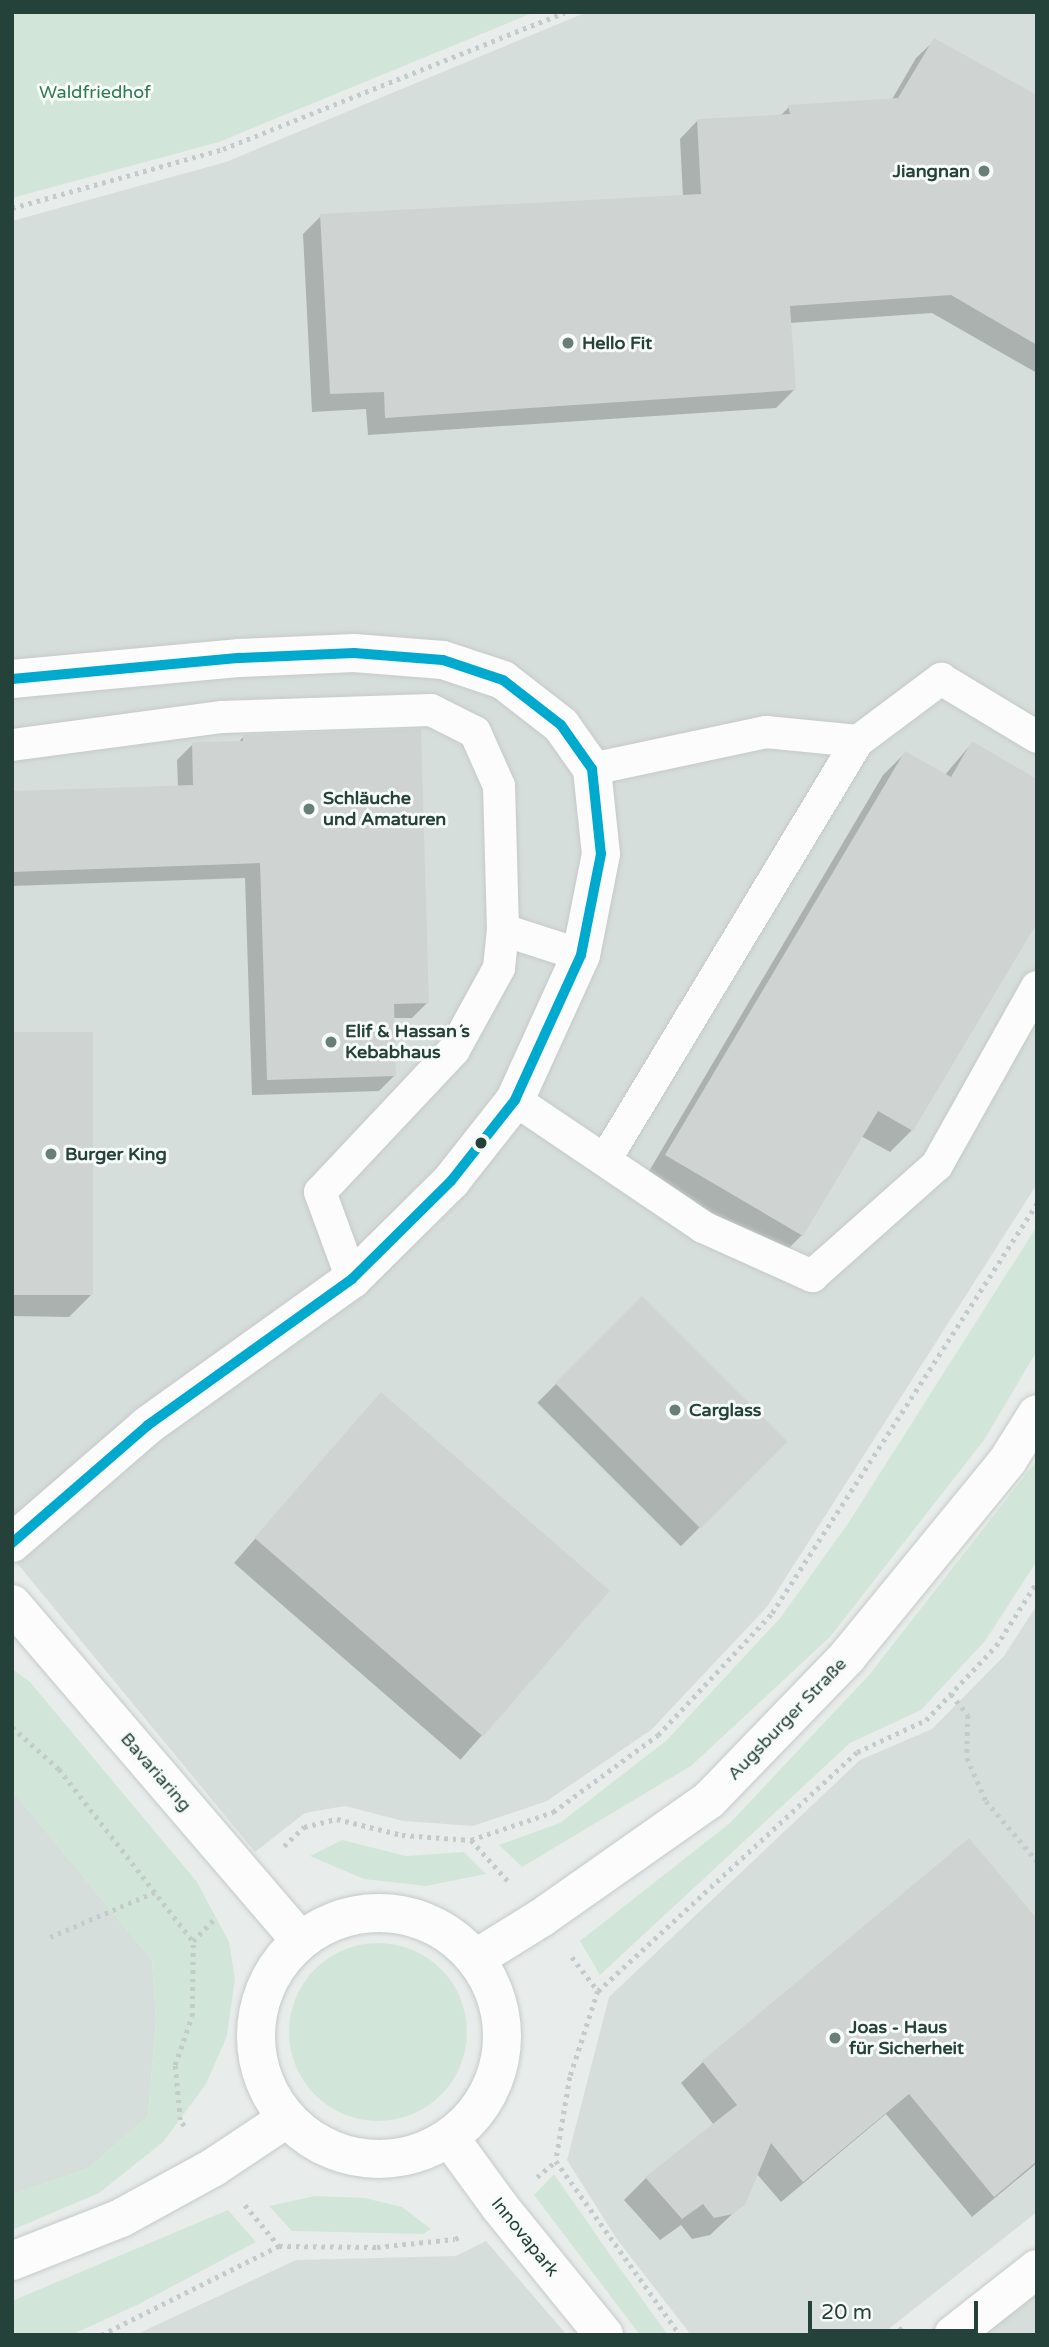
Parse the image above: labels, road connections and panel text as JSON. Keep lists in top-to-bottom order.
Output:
{
  "streets": {
    "street": ["Augsburger Straße", "Bavariaring", "Innovapark"]
  },
  "crossings": [
    ["Augsburger Straße", "Bavariaring"],
    ["Augsburger Straße", "Innovapark"],
    ["Bavariaring", "Innovapark"]
  ],
  "parks": ["Waldfriedhof"],
  "places": [
    "Jiangnan",
    "Hello Fit",
    "Schläuche und Amaturen",
    "Elif & Hassan´s Kebabhaus",
    "Burger King",
    "Carglass",
    "Joas - Haus für Sicherheit"
  ],
  "scale_bar": "20 m"
}
